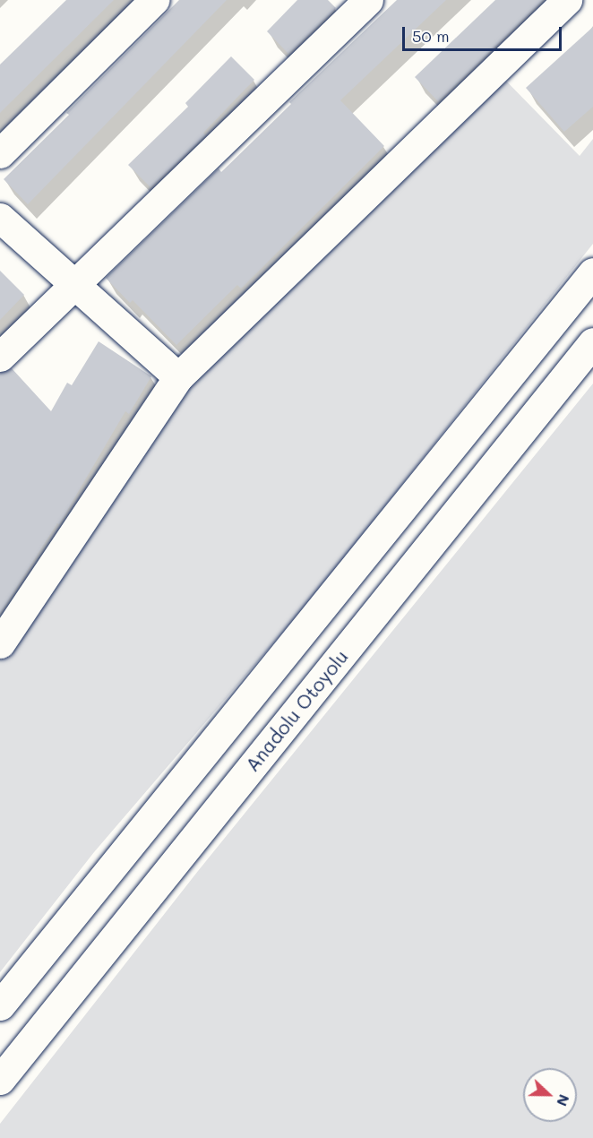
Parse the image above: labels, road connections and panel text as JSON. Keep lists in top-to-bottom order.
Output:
{
  "streets": {
    "main road": ["Anadolu Otoyolu"]
  },
  "scale_bar": "50 m",
  "north": "right"
}
